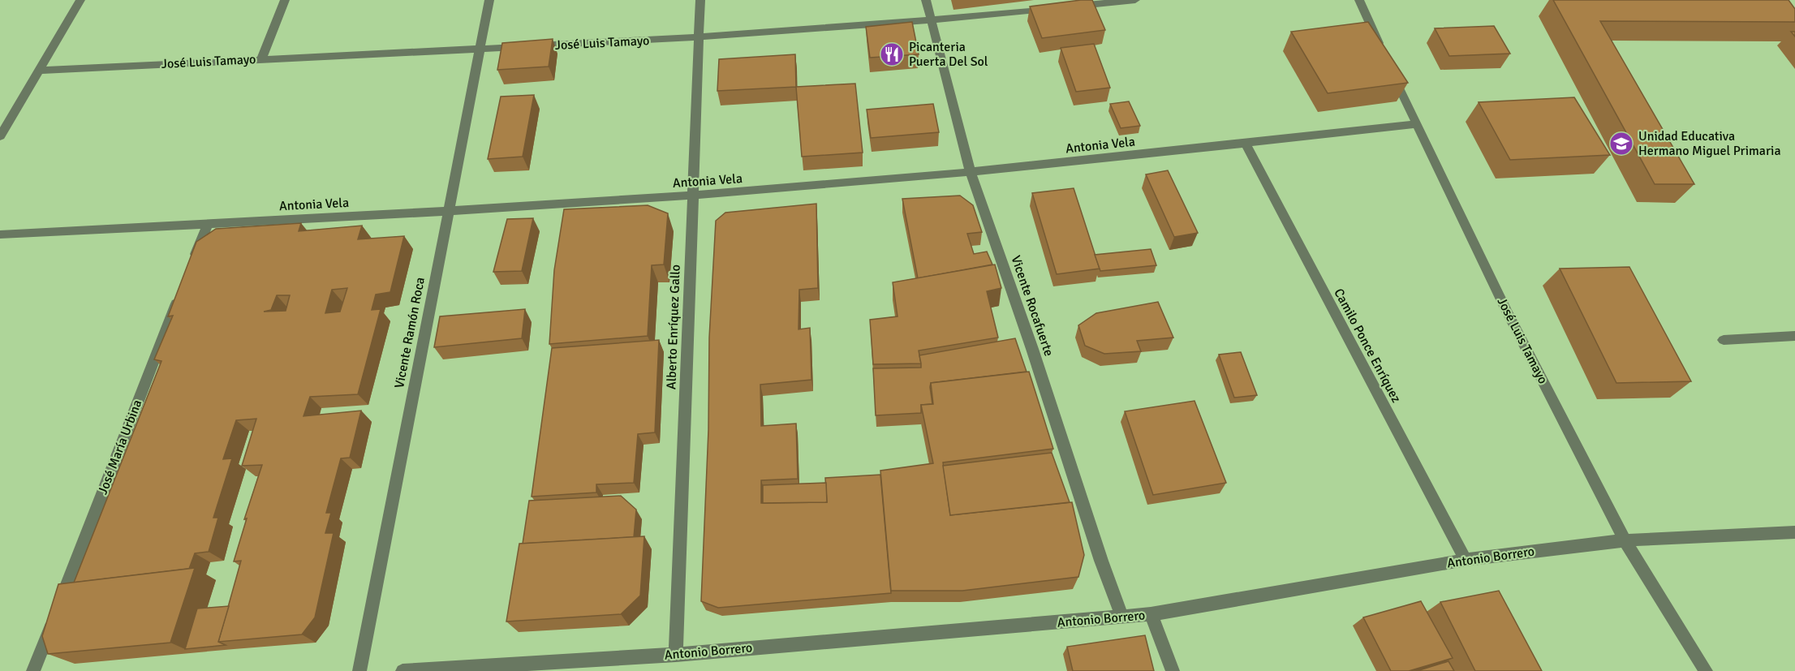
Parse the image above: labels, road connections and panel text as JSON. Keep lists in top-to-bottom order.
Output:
{
  "streets": {
    "street": [
      "José Luis Tamayo",
      "Antonia Vela",
      "Vicente Rocafuerte",
      "Alberto Enríquez Gallo",
      "Vicente Ramón Roca",
      "Camilo Ponce Enríquez",
      "José María Urbina",
      "Antonio Borrero"
    ]
  },
  "crossings": [
    ["José Luis Tamayo", "Antonia Vela"],
    ["José Luis Tamayo", "Vicente Rocafuerte"],
    ["José Luis Tamayo", "Alberto Enríquez Gallo"],
    ["José Luis Tamayo", "Vicente Ramón Roca"],
    ["José Luis Tamayo", "Antonio Borrero"],
    ["Antonia Vela", "Vicente Rocafuerte"],
    ["Antonia Vela", "Alberto Enríquez Gallo"],
    ["Antonia Vela", "Vicente Ramón Roca"],
    ["Antonia Vela", "Camilo Ponce Enríquez"],
    ["Vicente Rocafuerte", "Antonio Borrero"],
    ["Alberto Enríquez Gallo", "Antonio Borrero"],
    ["Camilo Ponce Enríquez", "Antonio Borrero"]
  ],
  "places": {
    "restaurant": ["Picanteria Puerta Del Sol"],
    "school or university": ["Unidad Educativa Hermano Miguel Primaria"]
  }
}
